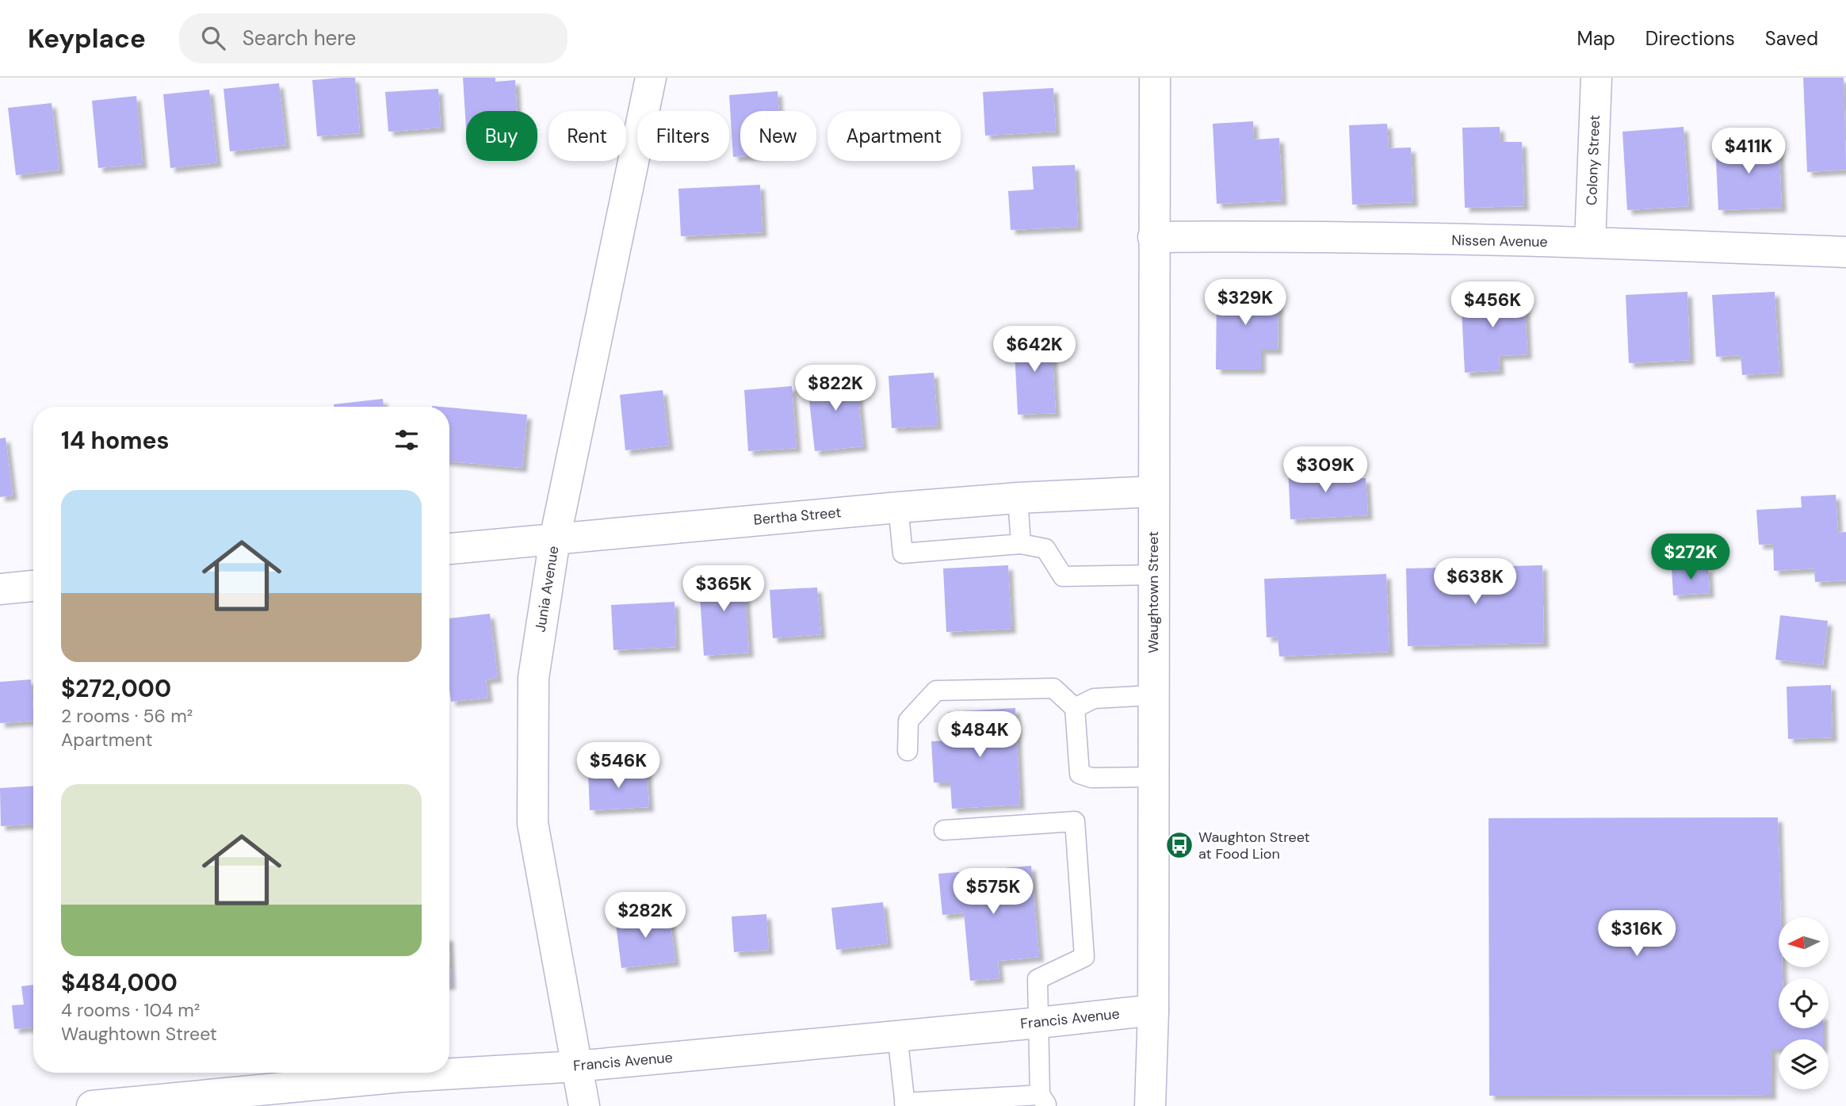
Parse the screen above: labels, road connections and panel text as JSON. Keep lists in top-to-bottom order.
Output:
{
  "streets": {
    "street": [
      "Colony Street",
      "Nissen Avenue",
      "Bertha Street",
      "Junia Avenue",
      "Waughtown Street",
      "Francis Avenue"
    ]
  },
  "crossings": [
    ["Colony Street", "Nissen Avenue"],
    ["Nissen Avenue", "Waughtown Street"],
    ["Bertha Street", "Junia Avenue"],
    ["Bertha Street", "Waughtown Street"],
    ["Junia Avenue", "Francis Avenue"],
    ["Waughtown Street", "Francis Avenue"]
  ],
  "places": {
    "bus stop": ["Waughton Street at Food Lion"]
  },
  "north": "left",
  "page": {
    "header": "Keyplace",
    "search": "Search here",
    "nav": ["Map", "Directions", "Saved"],
    "chip": [
      "Buy",
      "Rent",
      "Filters",
      "New",
      "Apartment"
    ],
    "price": [
      "$411K",
      "$329K",
      "$456K",
      "$642K",
      "$822K",
      "$309K",
      "$272K",
      "$638K",
      "$365K",
      "$484K",
      "$546K",
      "$575K",
      "$282K",
      "$316K"
    ],
    "heading": "14 homes",
    "list": [
      {
        "name": "$272,000",
        "note": "2 rooms · 56 m² · Apartment"
      },
      {
        "name": "$484,000",
        "note": "4 rooms · 104 m² · Waughtown Street"
      }
    ]
  }
}
